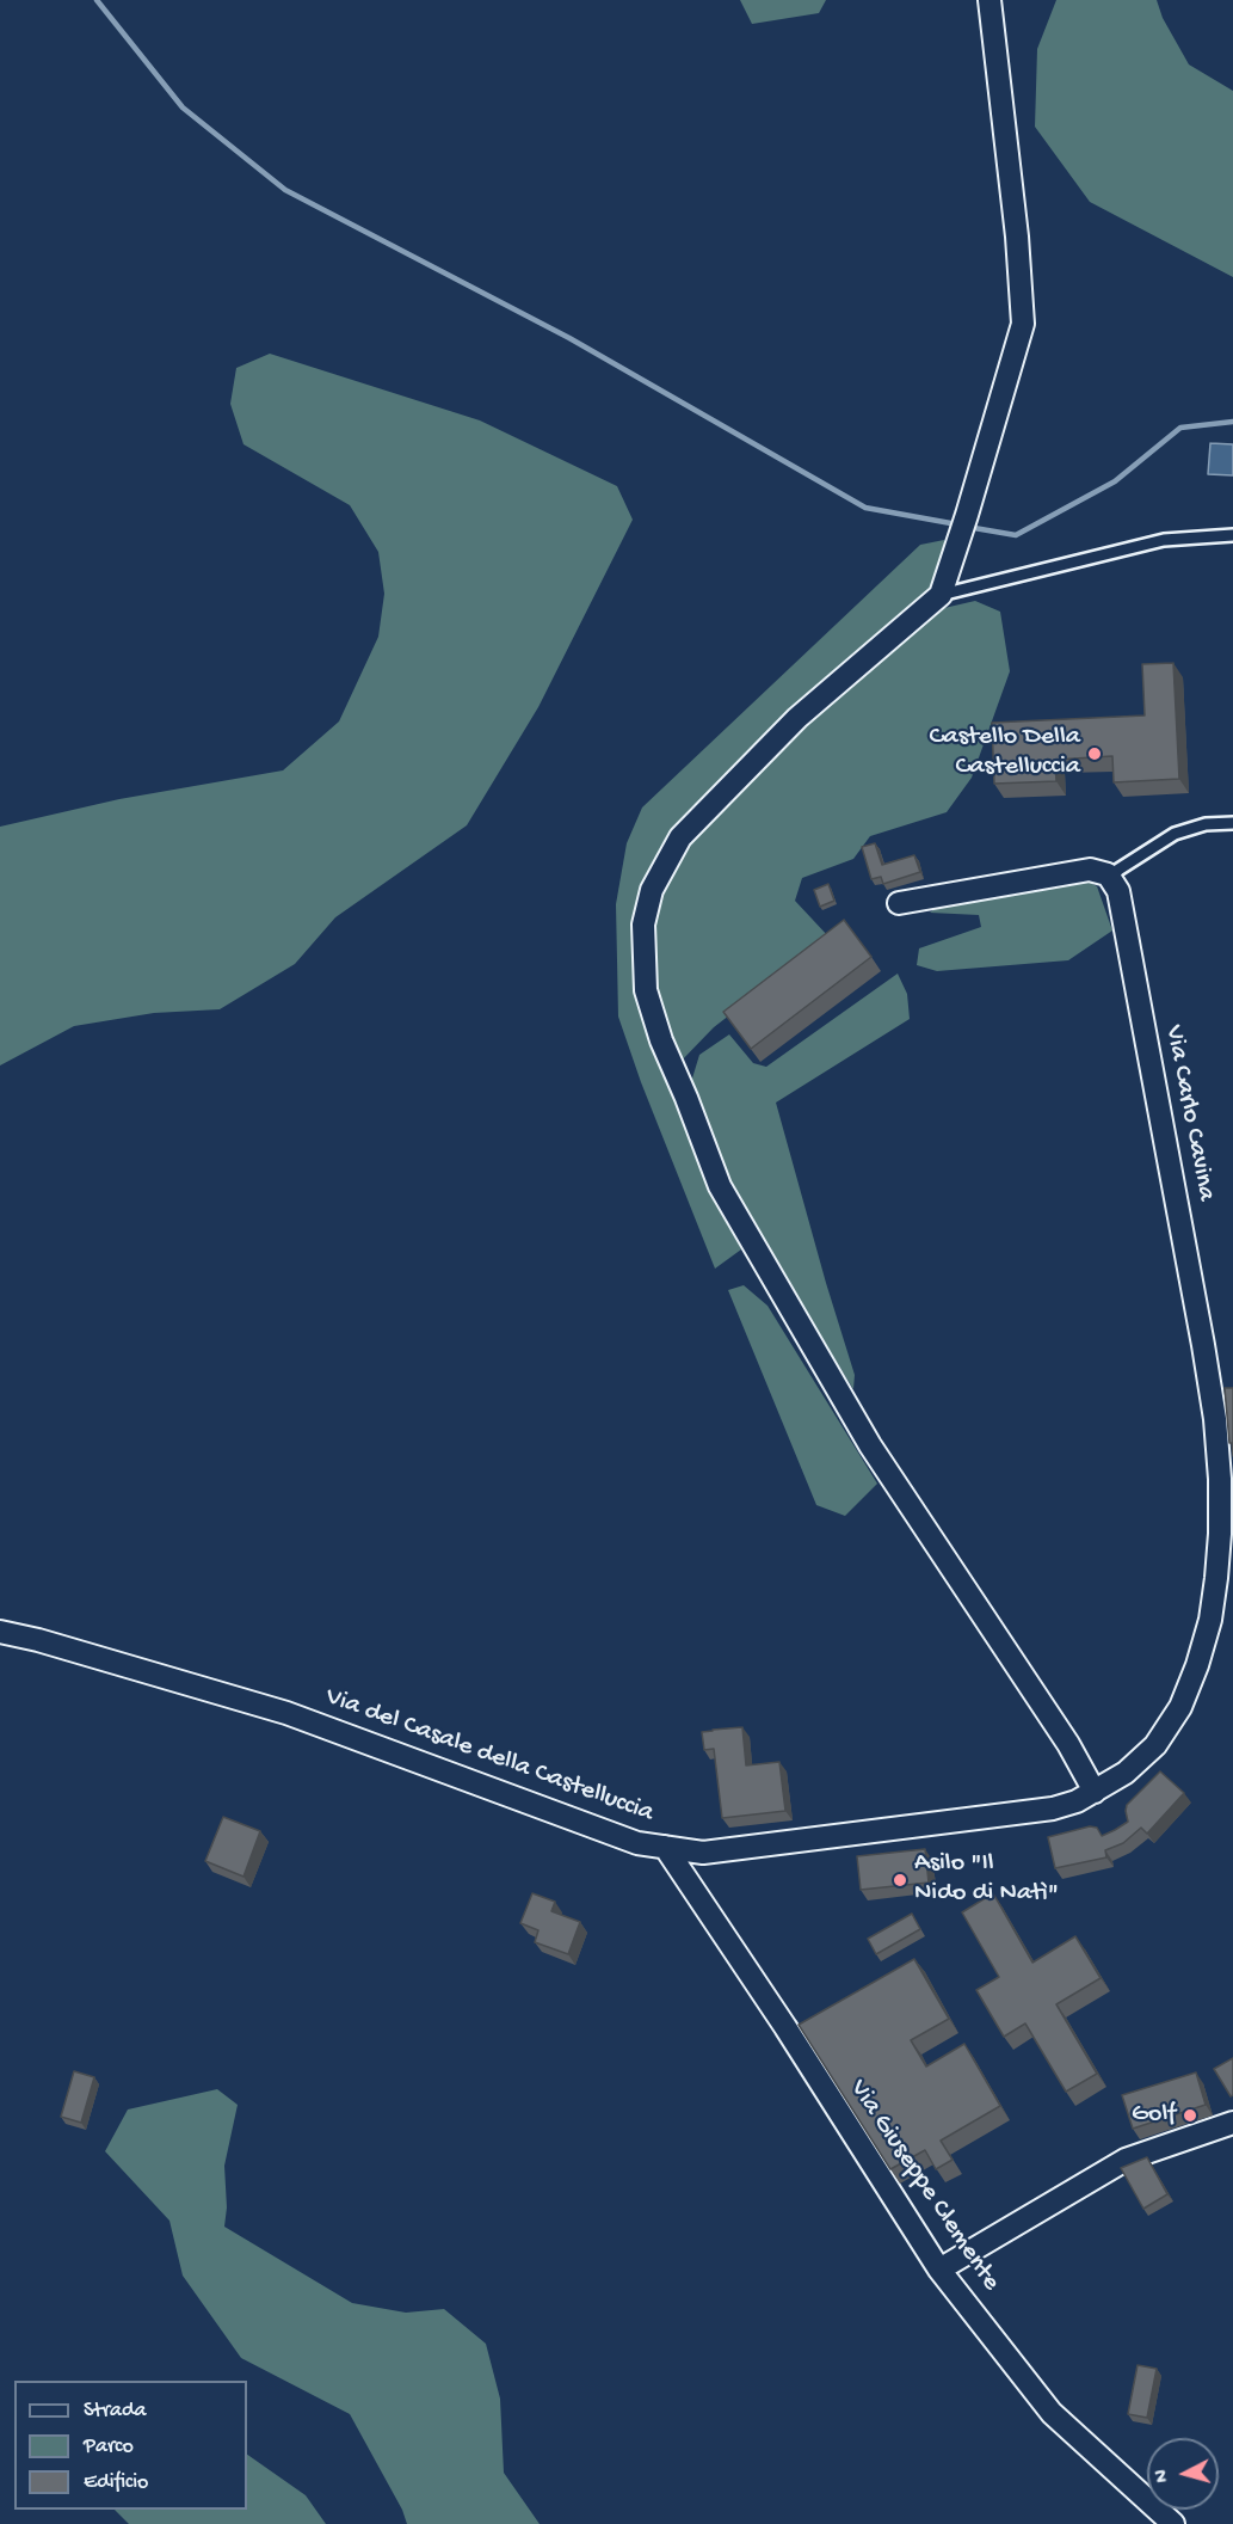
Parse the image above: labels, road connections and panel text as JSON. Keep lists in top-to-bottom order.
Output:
{
  "streets": {
    "street": ["Via Carlo Cavina", "Via del Casale della Castelluccia", "Via Giuseppe Clemente"]
  },
  "crossings": [
    ["Via Carlo Cavina", "Via del Casale della Castelluccia"],
    ["Via del Casale della Castelluccia", "Via Giuseppe Clemente"]
  ],
  "places": ["Castello Della Castelluccia", "Asilo \"Il Nido di Natì\"", "Golf"],
  "legend": ["Strada", "Parco", "Edificio"],
  "north": "left"
}
